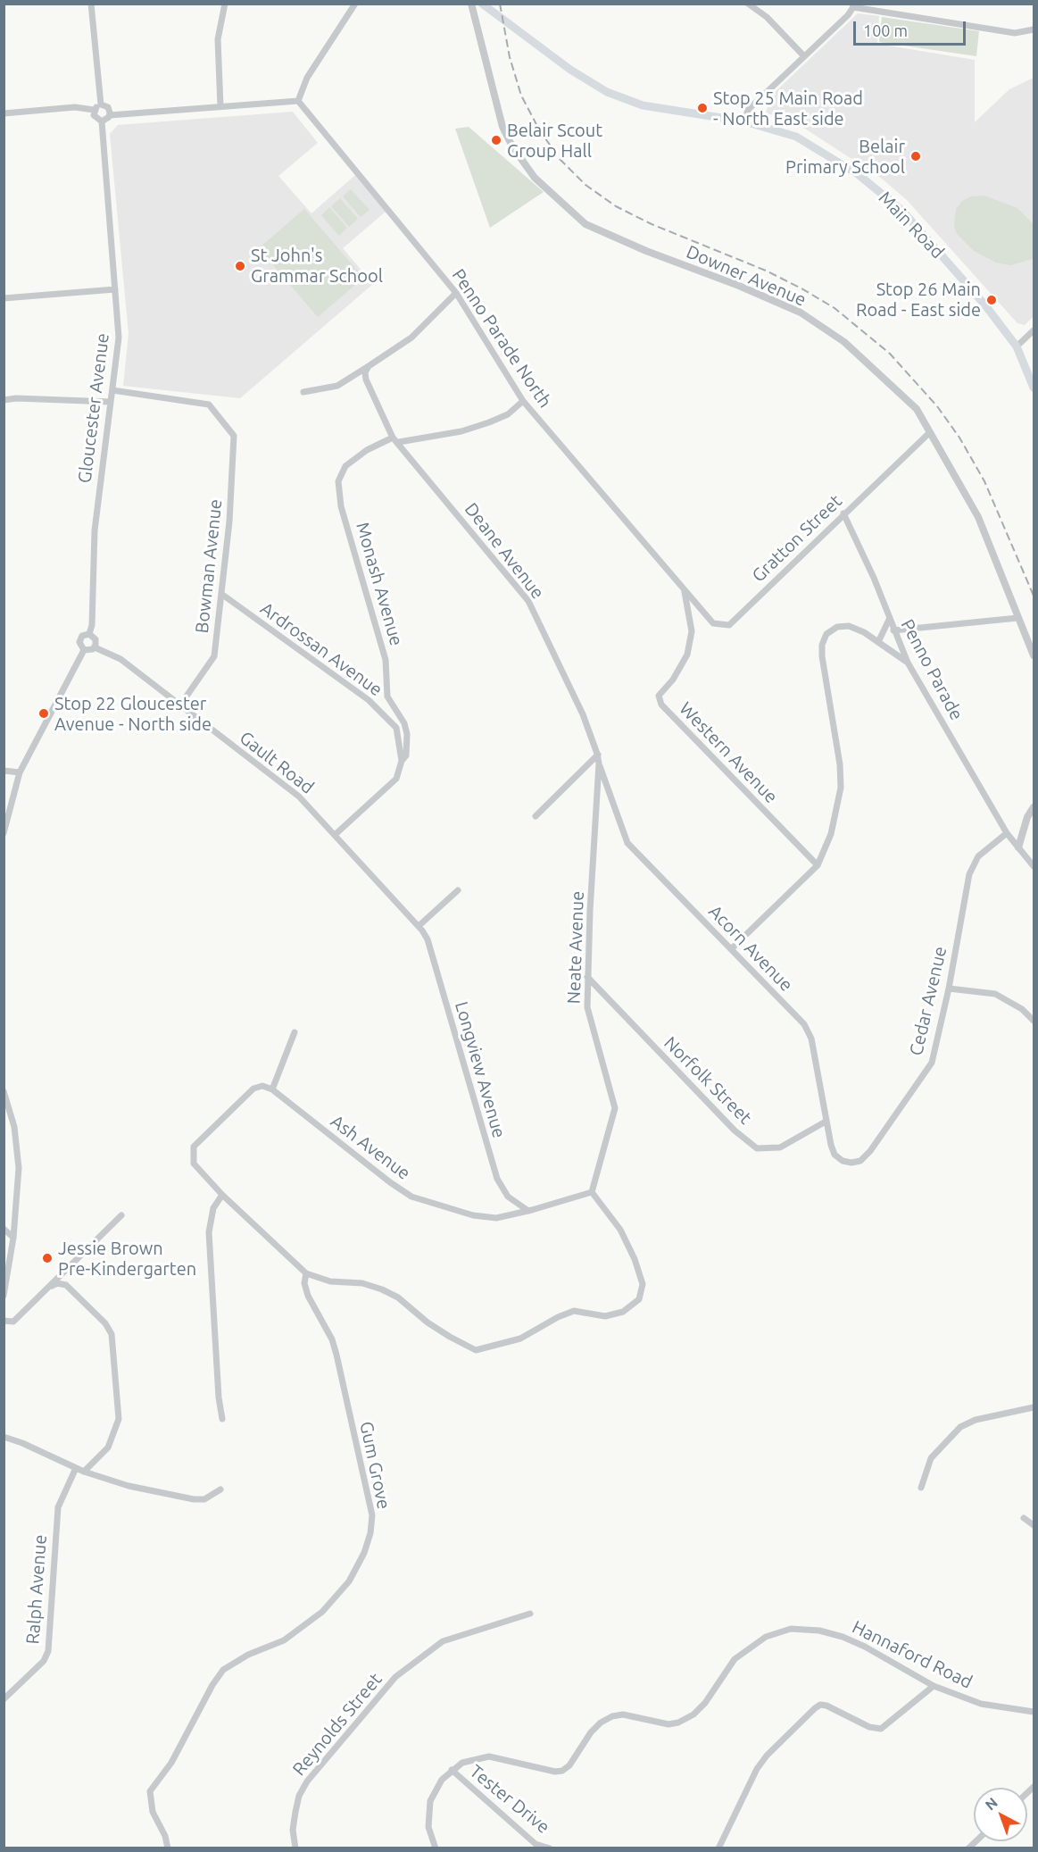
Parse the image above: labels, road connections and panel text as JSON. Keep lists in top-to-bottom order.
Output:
{
  "streets": {
    "main road": ["Main Road"],
    "street": [
      "Downer Avenue",
      "Penno Parade North",
      "Gloucester Avenue",
      "Gratton Street",
      "Deane Avenue",
      "Bowman Avenue",
      "Monash Avenue",
      "Ardrossan Avenue",
      "Penno Parade",
      "Western Avenue",
      "Gault Road",
      "Neate Avenue",
      "Acorn Avenue",
      "Cedar Avenue",
      "Longview Avenue",
      "Norfolk Street",
      "Ash Avenue",
      "Gum Grove",
      "Ralph Avenue",
      "Hannaford Road",
      "Reynolds Street",
      "Tester Drive"
    ]
  },
  "crossings": [
    ["Downer Avenue", "Gratton Street"],
    ["Penno Parade North", "Gratton Street"],
    ["Penno Parade North", "Western Avenue"],
    ["Gloucester Avenue", "Bowman Avenue"],
    ["Gloucester Avenue", "Gault Road"],
    ["Gratton Street", "Penno Parade"],
    ["Gratton Street", "Western Avenue"],
    ["Deane Avenue", "Monash Avenue"],
    ["Deane Avenue", "Neate Avenue"],
    ["Bowman Avenue", "Ardrossan Avenue"],
    ["Bowman Avenue", "Gault Road"],
    ["Monash Avenue", "Ardrossan Avenue"],
    ["Penno Parade", "Cedar Avenue"],
    ["Gault Road", "Longview Avenue"],
    ["Neate Avenue", "Acorn Avenue"],
    ["Neate Avenue", "Norfolk Street"],
    ["Neate Avenue", "Ash Avenue"],
    ["Acorn Avenue", "Cedar Avenue"],
    ["Acorn Avenue", "Norfolk Street"],
    ["Longview Avenue", "Ash Avenue"],
    ["Hannaford Road", "Tester Drive"]
  ],
  "places": [
    "Stop 25 Main Road - North East side",
    "Belair Scout Group Hall",
    "Belair Primary School",
    "St John's Grammar School",
    "Stop 26 Main Road - East side",
    "Stop 22 Gloucester Avenue - North side",
    "Jessie Brown Pre-Kindergarten"
  ],
  "scale_bar": "100 m",
  "north": "top left"
}
